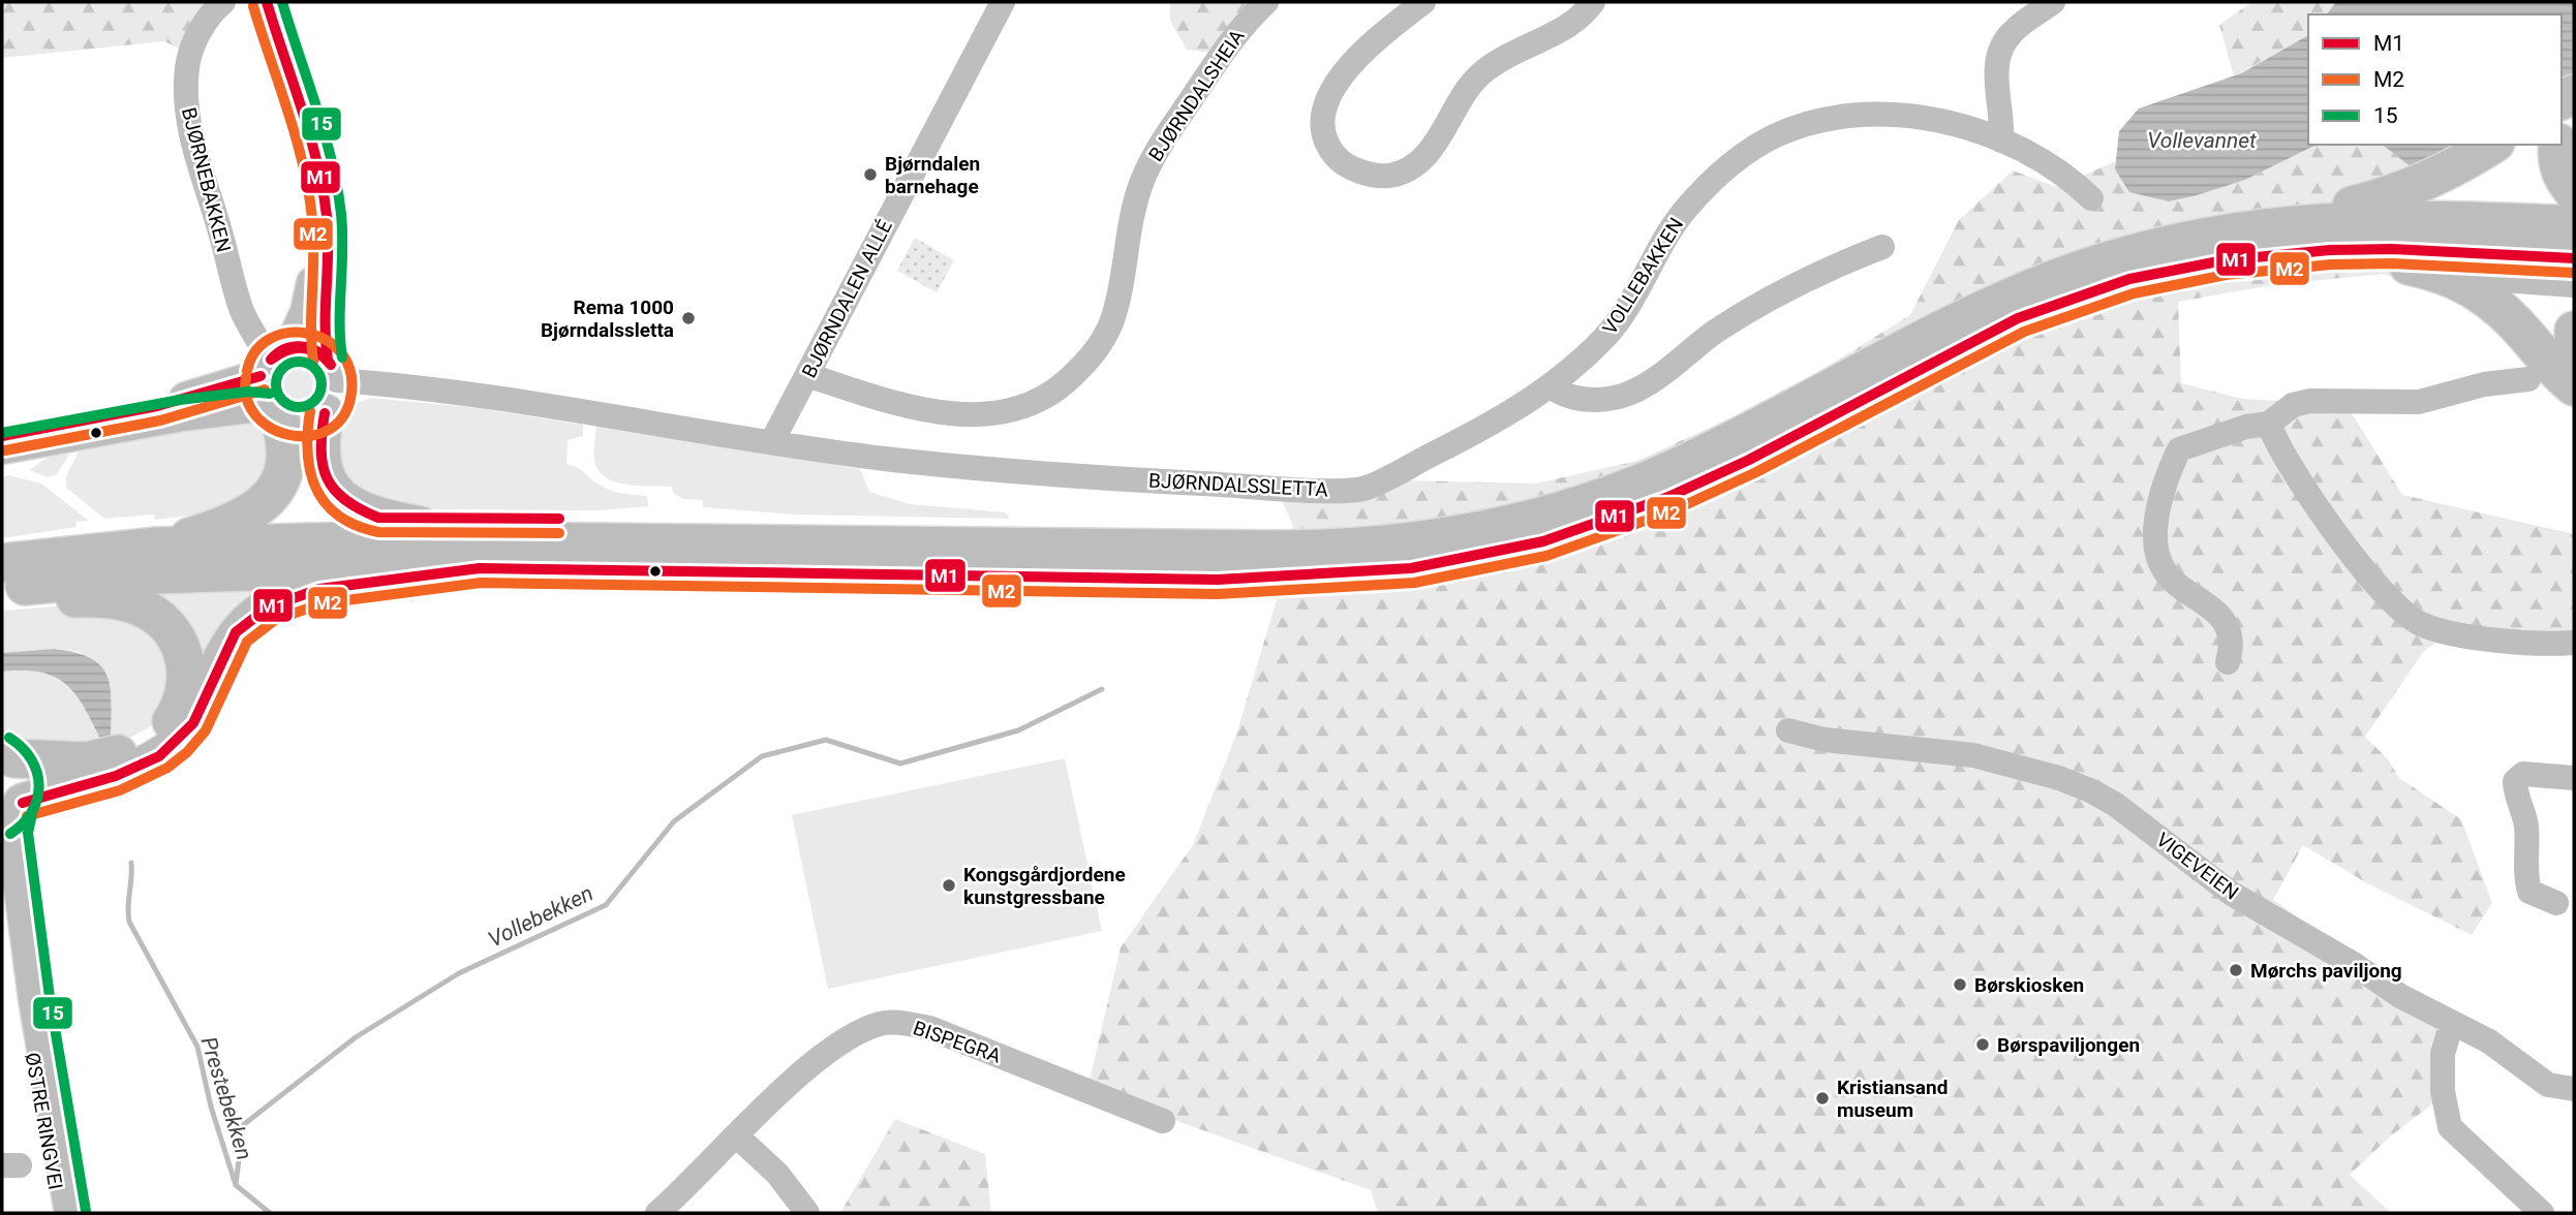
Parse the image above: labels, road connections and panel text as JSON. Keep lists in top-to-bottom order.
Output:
{
  "streets": {
    "main road": ["ØSTRE RINGVEI"],
    "street": [
      "BJØRNDALSHEIA",
      "BJØRNEBAKKEN",
      "VOLLEBAKKEN",
      "BJØRNDALEN ALLÉ",
      "BJØRNDALSSLETTA",
      "VIGEVEIEN",
      "BISPEGRA"
    ]
  },
  "crossings": [
    ["BJØRNDALSHEIA", "BJØRNDALEN ALLÉ"],
    ["BJØRNEBAKKEN", "BJØRNDALSSLETTA"],
    ["VOLLEBAKKEN", "BJØRNDALSSLETTA"],
    ["BJØRNDALEN ALLÉ", "BJØRNDALSSLETTA"]
  ],
  "water": ["Vollevannet", "Vollebekken", "Prestebekken"],
  "places": [
    "Bjørndalen barnehage",
    "Rema 1000 Bjørndalssletta",
    "Kongsgårdjordene kunstgressbane",
    "Mørchs paviljong",
    "Børskiosken",
    "Børspaviljongen",
    "Kristiansand museum"
  ],
  "lines": ["transit line M1", "transit line 15", "transit line M2"],
  "legend": ["M1", "M2", "15"]
}
